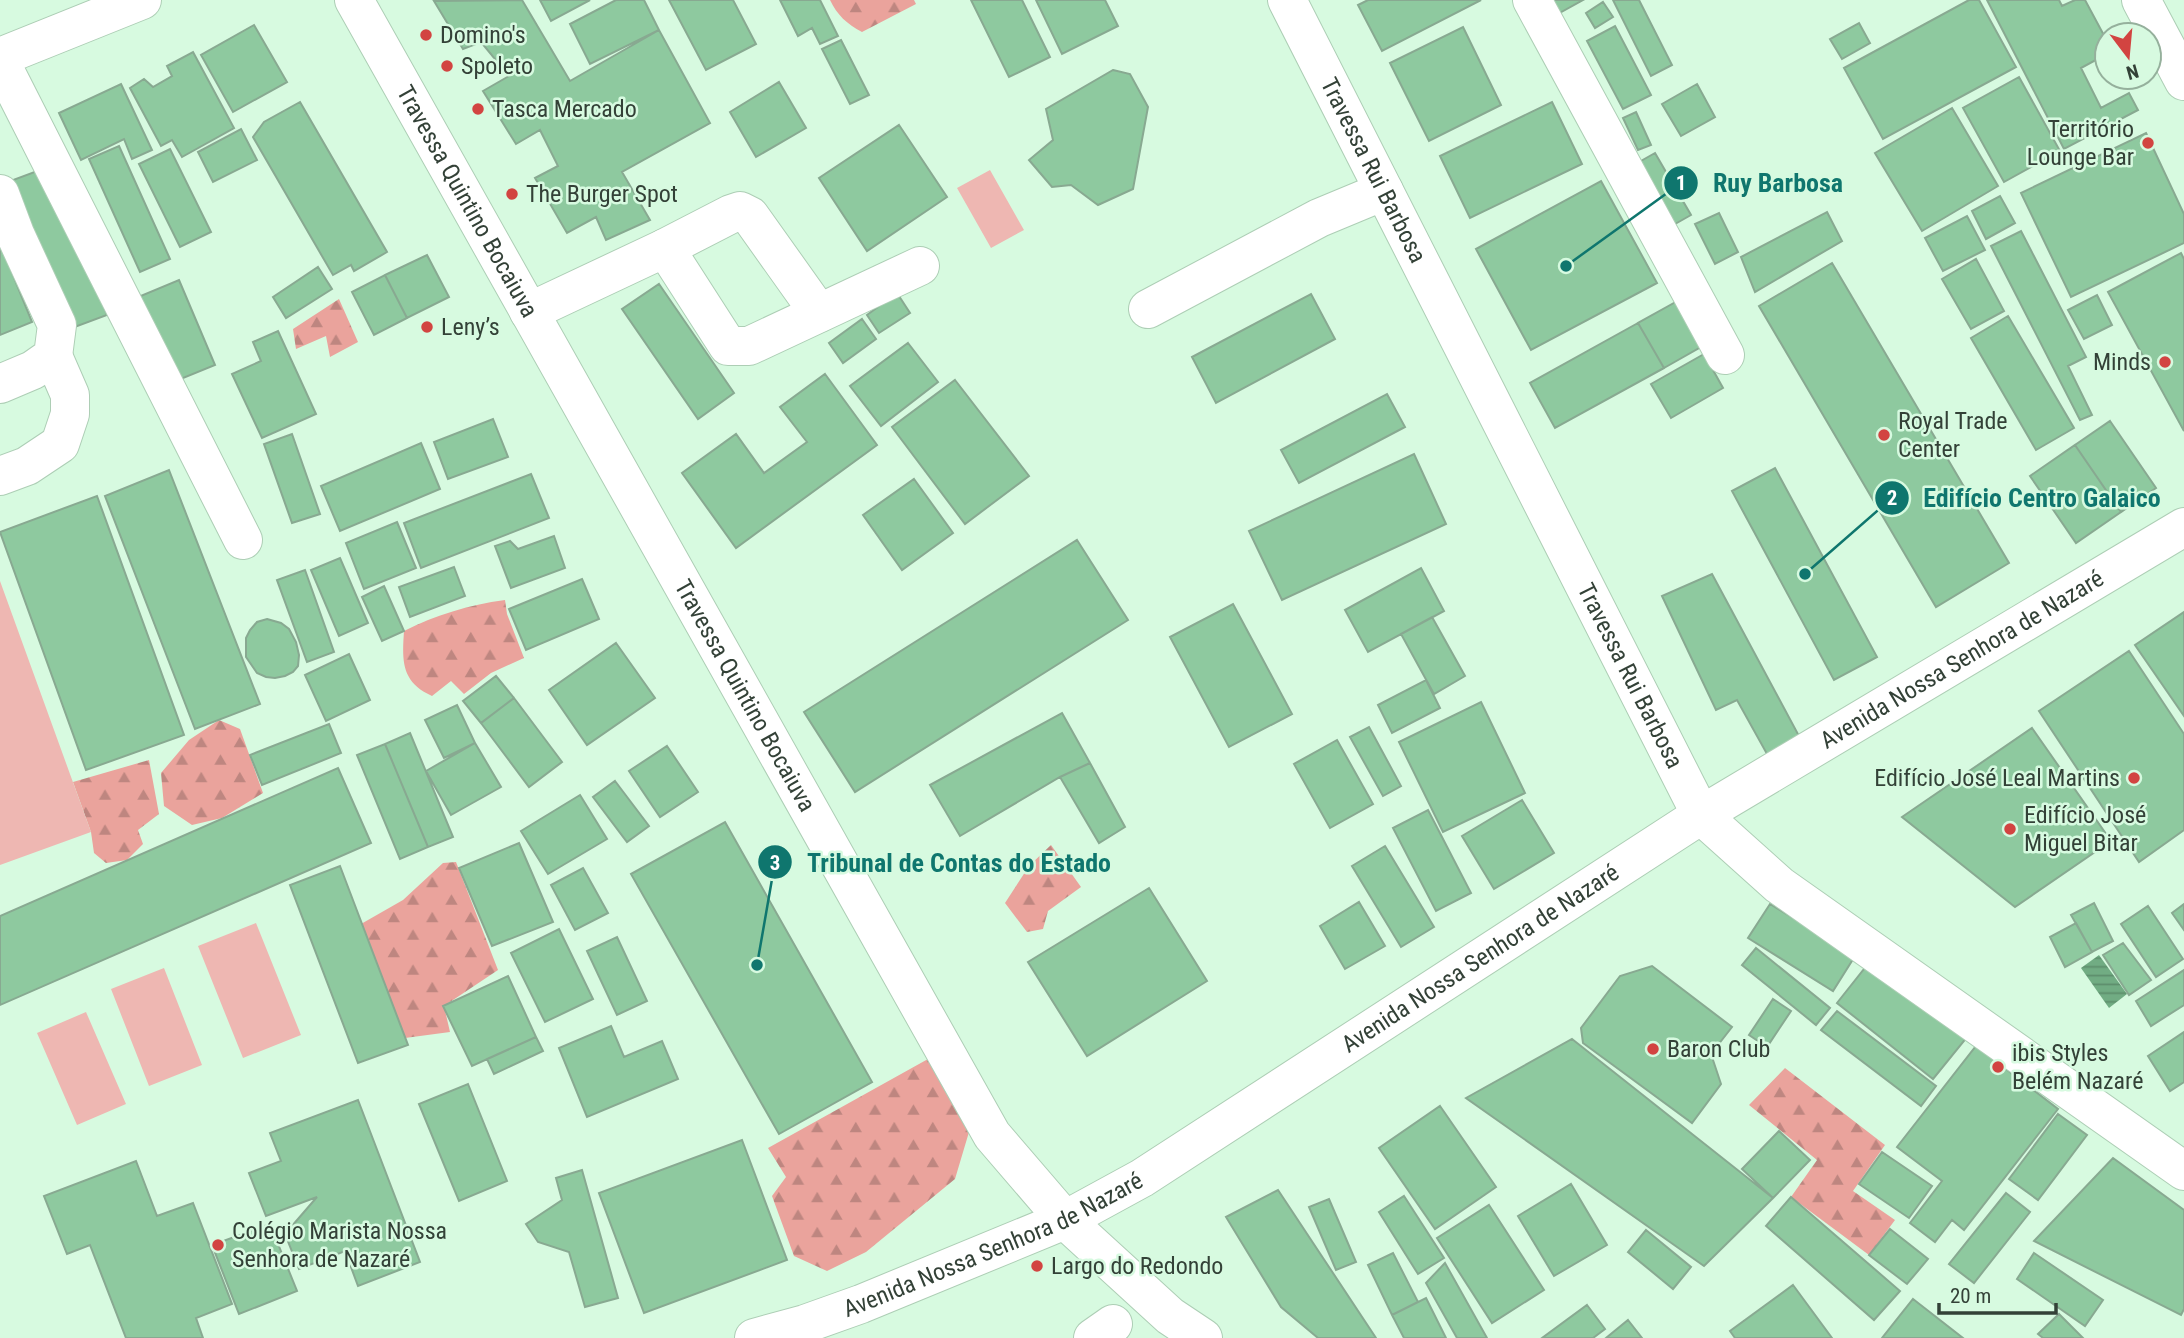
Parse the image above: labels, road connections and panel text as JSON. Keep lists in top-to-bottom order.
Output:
{
  "streets": {
    "street": ["Travessa Rui Barbosa", "Travessa Quintino Bocaiuva", "Avenida Nossa Senhora de Nazaré"]
  },
  "crossings": [
    ["Travessa Rui Barbosa", "Avenida Nossa Senhora de Nazaré"],
    ["Travessa Quintino Bocaiuva", "Avenida Nossa Senhora de Nazaré"]
  ],
  "places": [
    "Domino's",
    "Spoleto",
    "Tasca Mercado",
    "Território Lounge Bar",
    "The Burger Spot",
    "Ruy Barbosa",
    "Leny’s",
    "Minds",
    "Royal Trade Center",
    "Edifício Centro Galaico",
    "Edifício José Leal Martins",
    "Edifício José Miguel Bitar",
    "Tribunal de Contas do Estado",
    "Baron Club",
    "ibis Styles Belém Nazaré",
    "Colégio Marista Nossa Senhora de Nazaré",
    "Largo do Redondo"
  ],
  "scale_bar": "20 m",
  "north": "bottom"
}
